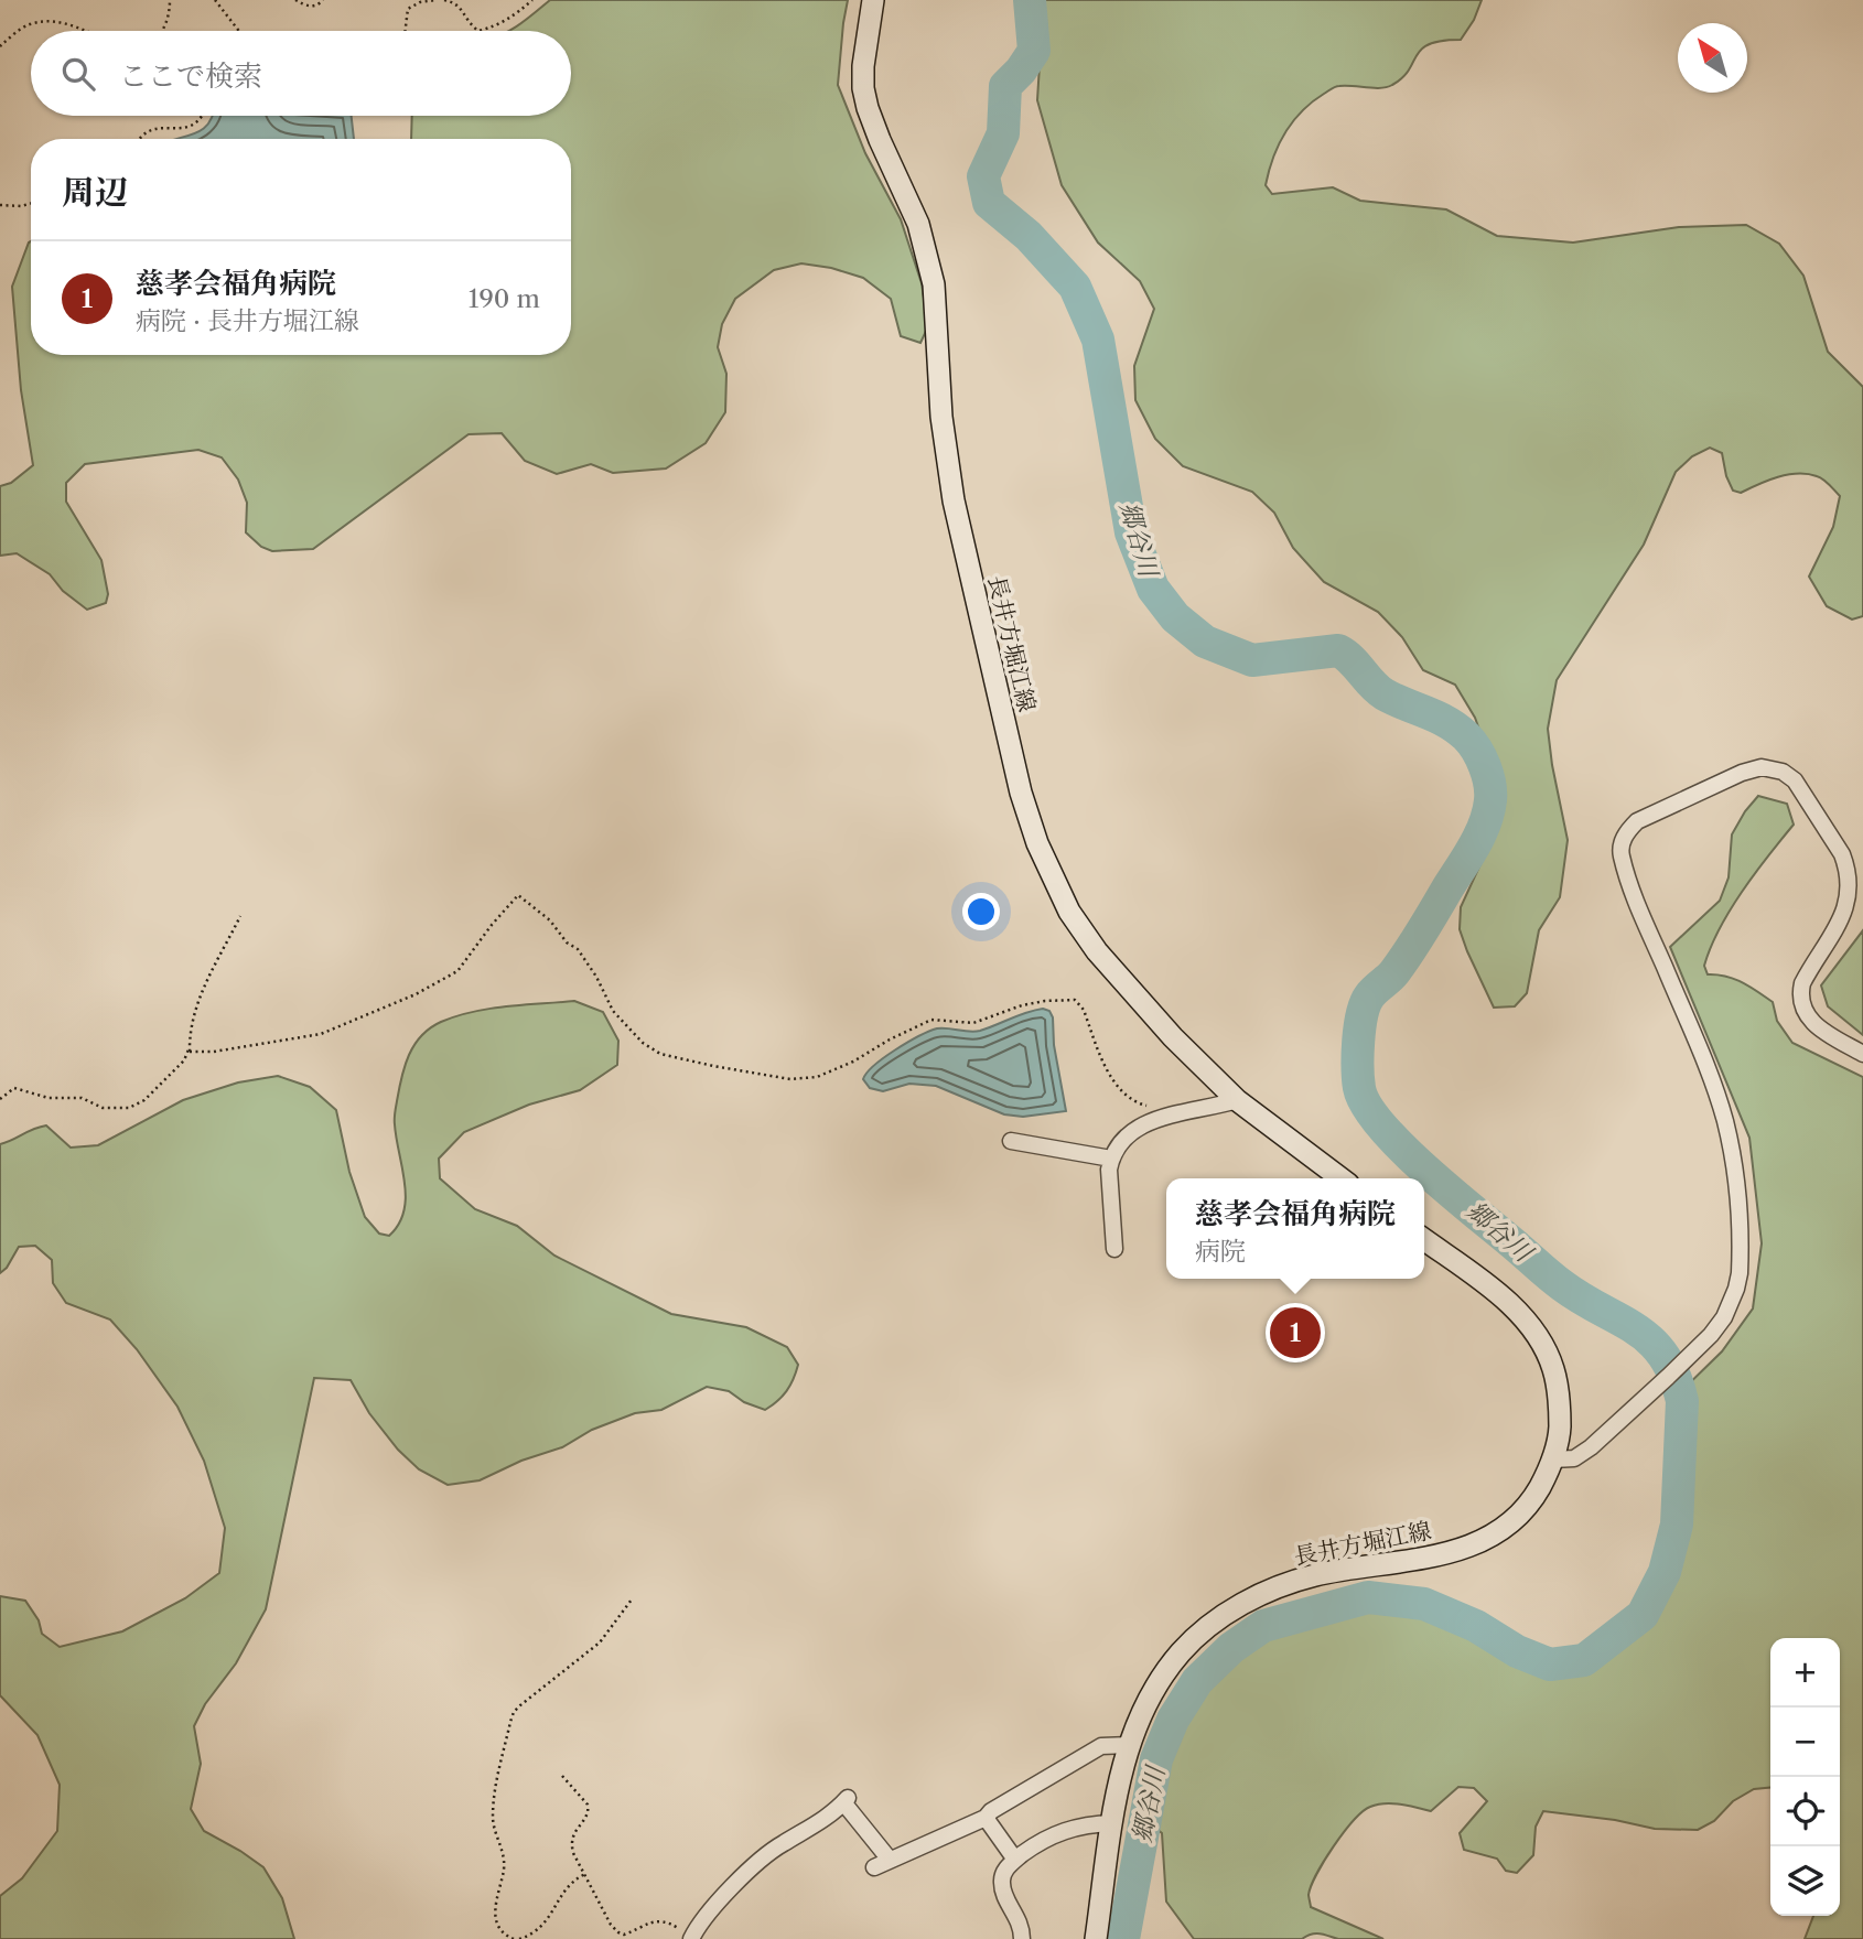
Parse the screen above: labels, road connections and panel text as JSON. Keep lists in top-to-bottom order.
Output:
{
  "streets": {
    "main road": ["長井方堀江線"]
  },
  "water": ["郷谷川"],
  "north": "top left",
  "page": {
    "search": "ここで検索",
    "heading": "周辺",
    "list": [
      {
        "mark": "1",
        "name": "慈孝会福角病院",
        "note": "病院 · 長井方堀江線",
        "value": "190 m"
      }
    ],
    "popup": ["慈孝会福角病院", "病院"],
    "pins": "1",
    "map_buttons": ["+", "−"]
  }
}
